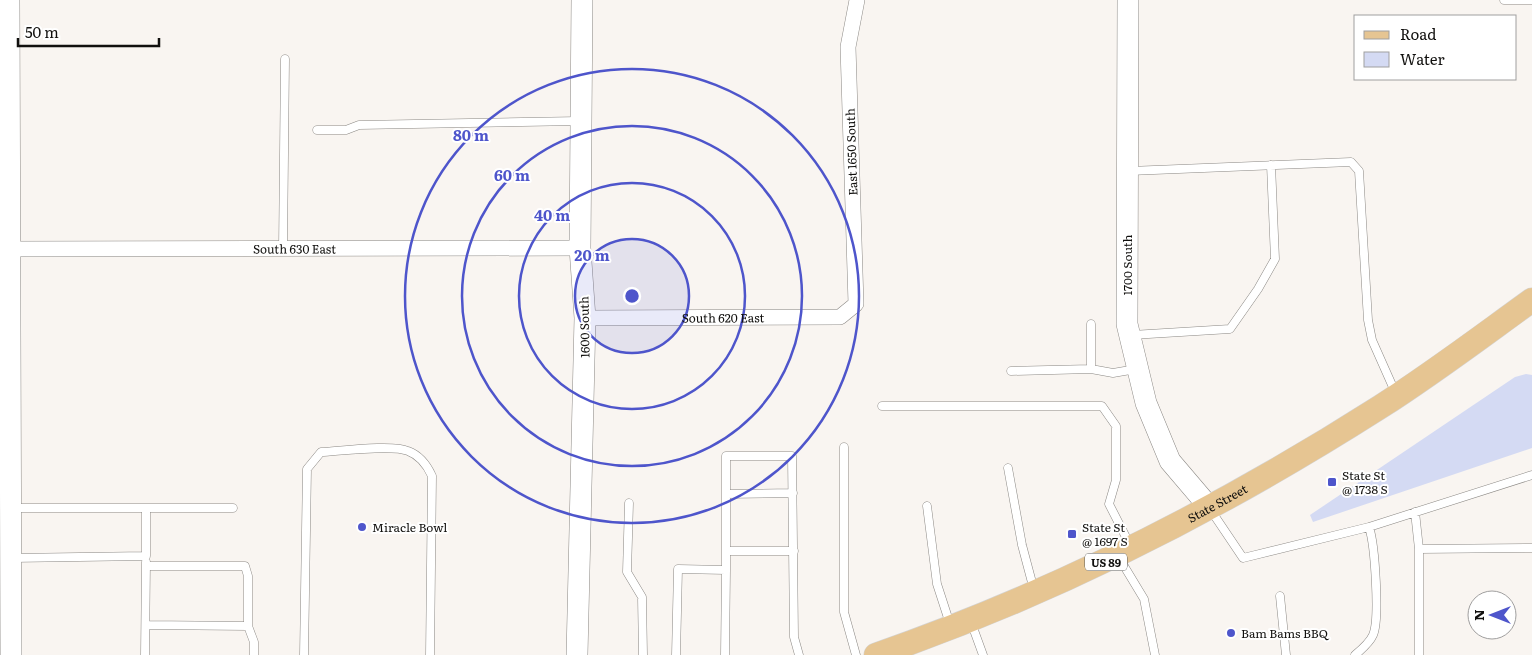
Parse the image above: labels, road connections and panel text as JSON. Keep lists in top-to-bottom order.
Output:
{
  "streets": {
    "main road": ["State Street", "US 89"],
    "street": [
      "East 1650 South",
      "South 630 East",
      "1700 South",
      "South 620 East",
      "1600 South"
    ]
  },
  "crossings": [
    ["East 1650 South", "South 620 East"],
    ["South 630 East", "1600 South"],
    ["1700 South", "State Street"],
    ["South 620 East", "1600 South"]
  ],
  "places": {
    "transit": ["State St @ 1738 S", "State St @ 1697 S"],
    "other": ["Miracle Bowl", "Bam Bams BBQ"]
  },
  "legend": ["Road", "Water"],
  "scale_bar": "50 m",
  "north": "left",
  "rings": [
    "80 m",
    "60 m",
    "40 m",
    "20 m"
  ]
}
